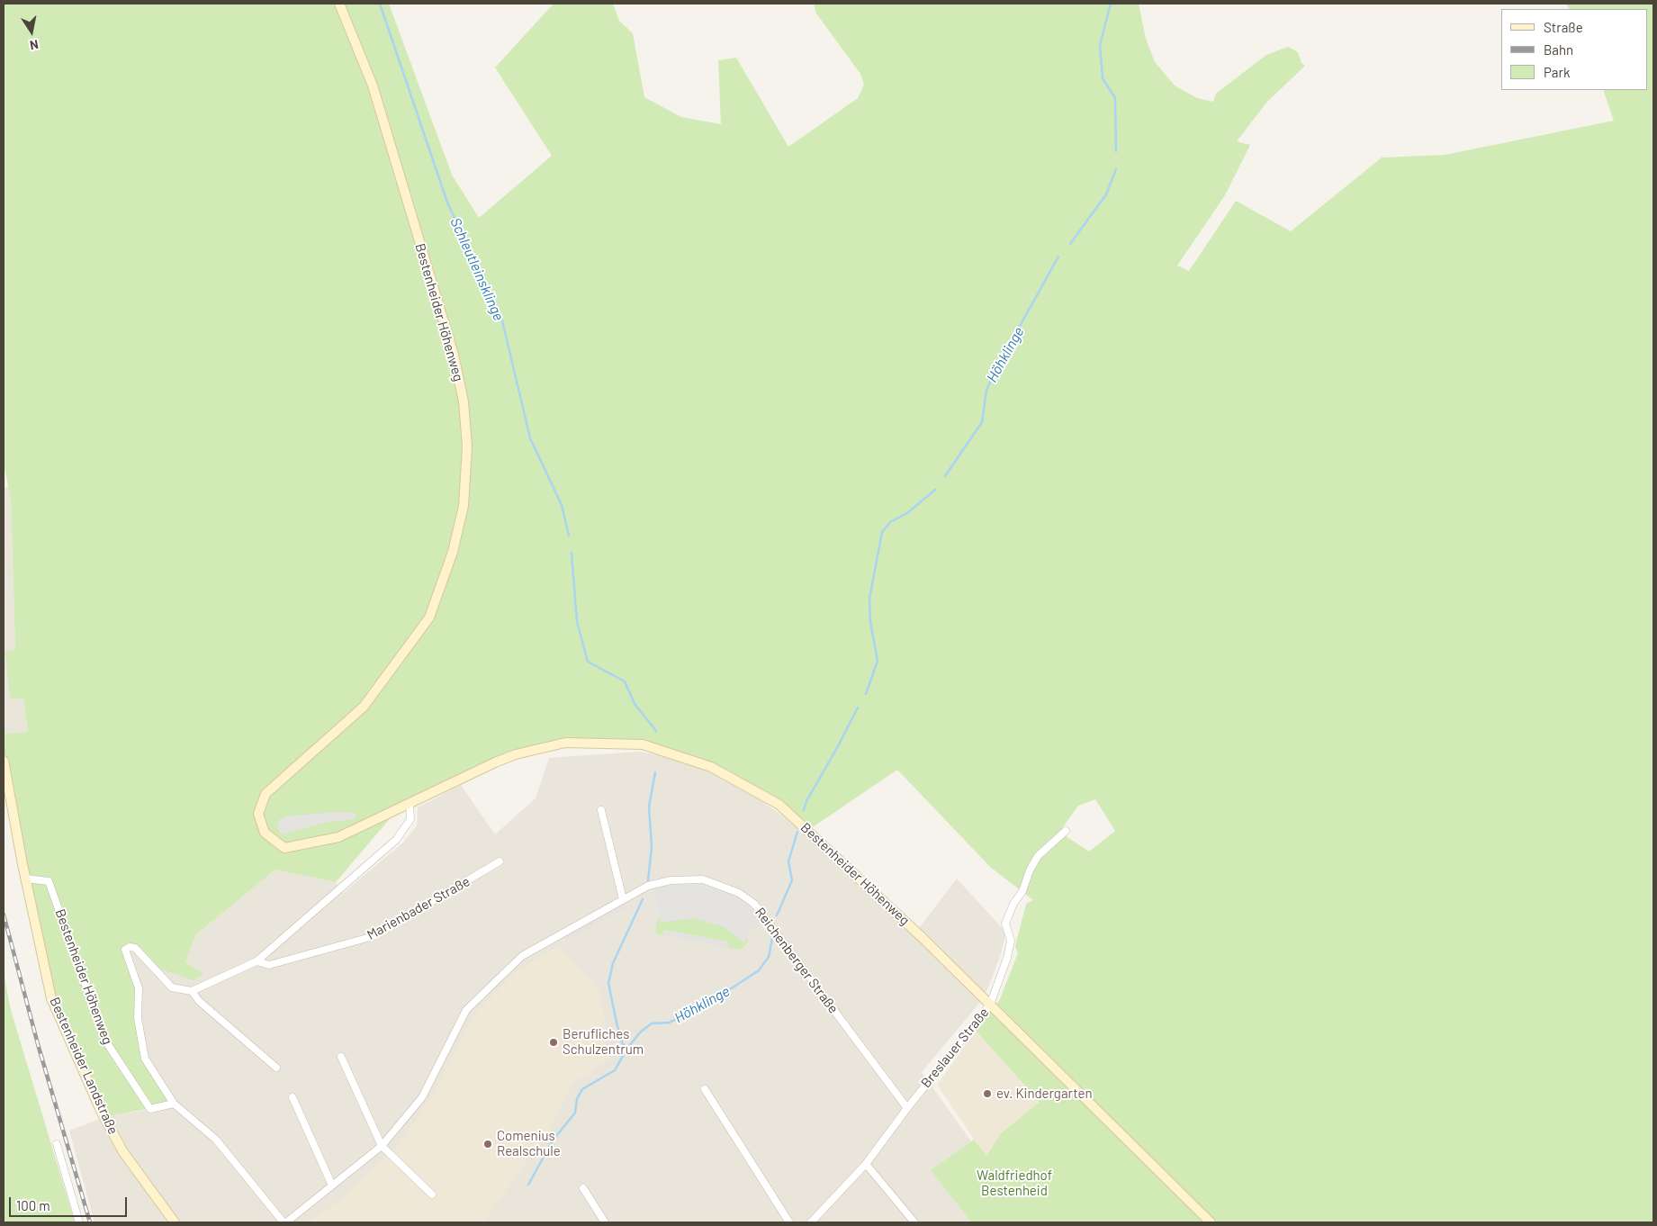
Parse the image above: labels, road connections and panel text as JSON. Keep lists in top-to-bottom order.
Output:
{
  "streets": {
    "street": [
      "Bestenheider Höhenweg",
      "Marienbader Straße",
      "Reichenberger Straße",
      "Breslauer Straße",
      "Bestenheider Landstraße"
    ]
  },
  "crossings": [
    ["Bestenheider Höhenweg", "Breslauer Straße"],
    ["Bestenheider Höhenweg", "Bestenheider Landstraße"],
    ["Reichenberger Straße", "Breslauer Straße"]
  ],
  "water": ["Schleutleinsklinge", "Höhklinge"],
  "parks": ["Waldfriedhof Bestenheid"],
  "places": ["Berufliches Schulzentrum", "ev. Kindergarten", "Comenius Realschule"],
  "legend": ["Straße", "Bahn", "Park"],
  "scale_bar": "100 m",
  "north": "bottom"
}
